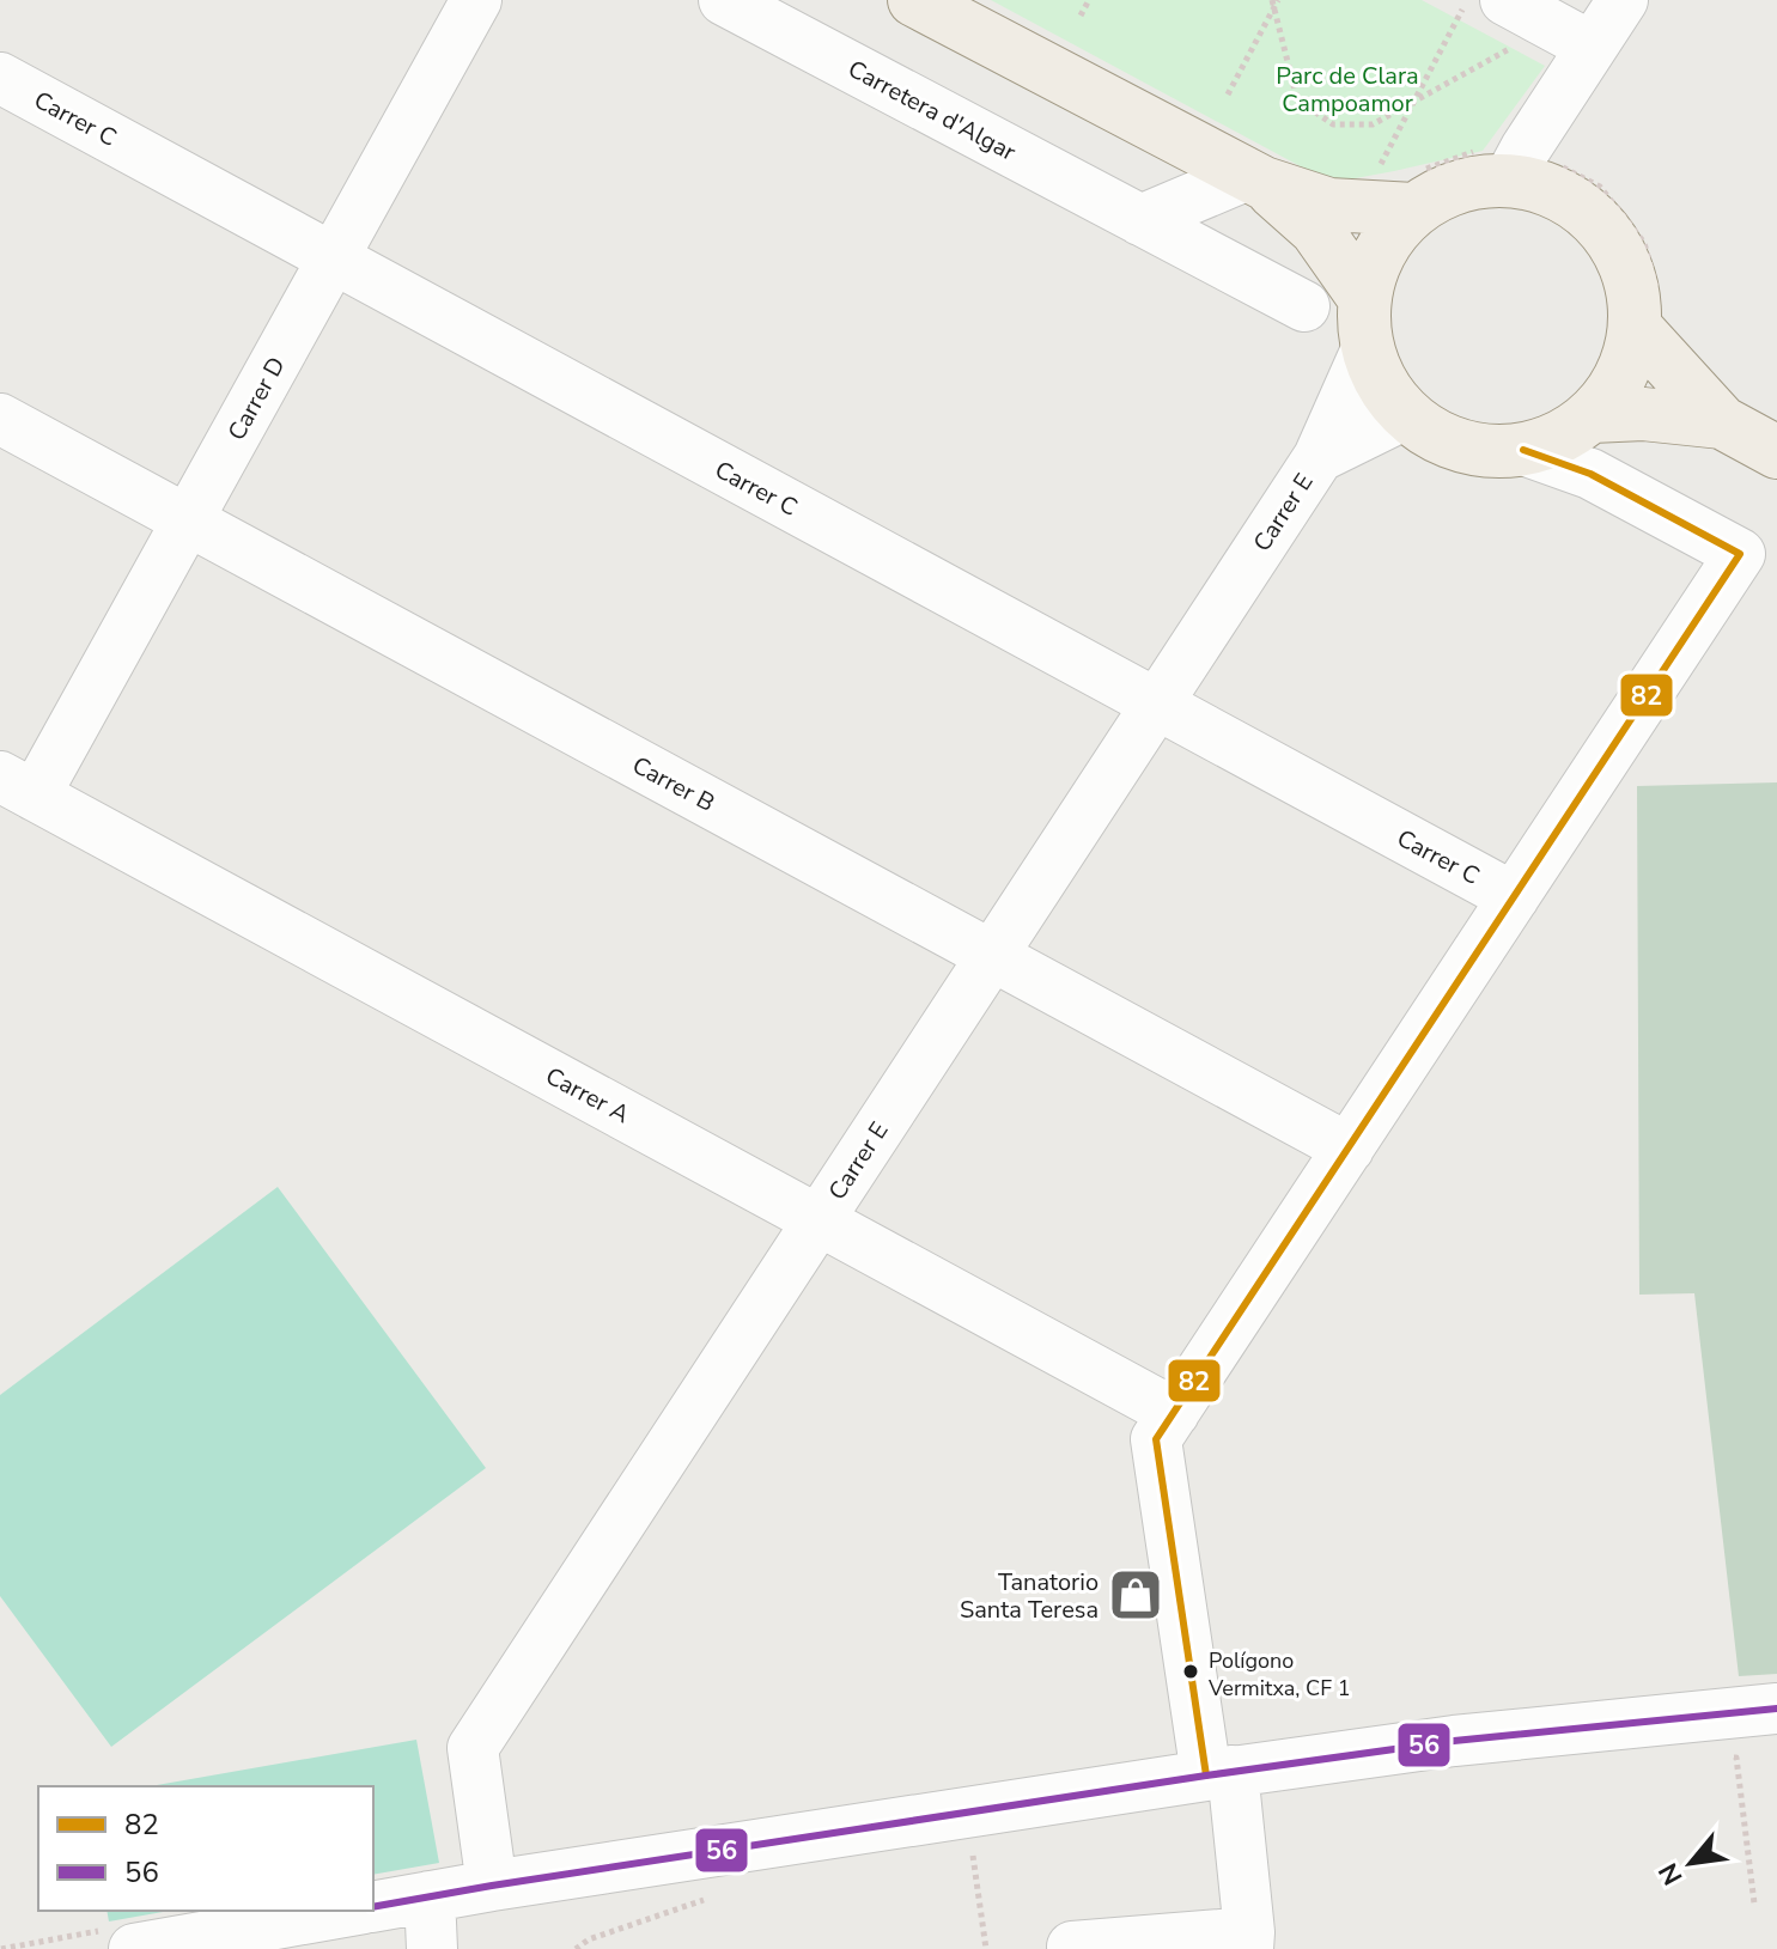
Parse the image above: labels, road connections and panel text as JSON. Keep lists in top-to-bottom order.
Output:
{
  "streets": {
    "street": [
      "Carretera d'Algar",
      "Carrer C",
      "Carrer D",
      "Carrer E",
      "Carrer B",
      "Carrer A"
    ]
  },
  "crossings": [
    ["Carrer C", "Carrer D"],
    ["Carrer C", "Carrer E"],
    ["Carrer D", "Carrer B"],
    ["Carrer D", "Carrer A"],
    ["Carrer E", "Carrer B"],
    ["Carrer E", "Carrer A"]
  ],
  "parks": ["Parc de Clara Campoamor"],
  "places": {
    "shop": ["Tanatorio Santa Teresa"],
    "other": ["Polígono Vermitxa, CF 1"]
  },
  "lines": ["transit line 82", "transit line 56"],
  "legend": ["82", "56"],
  "north": "bottom left"
}
